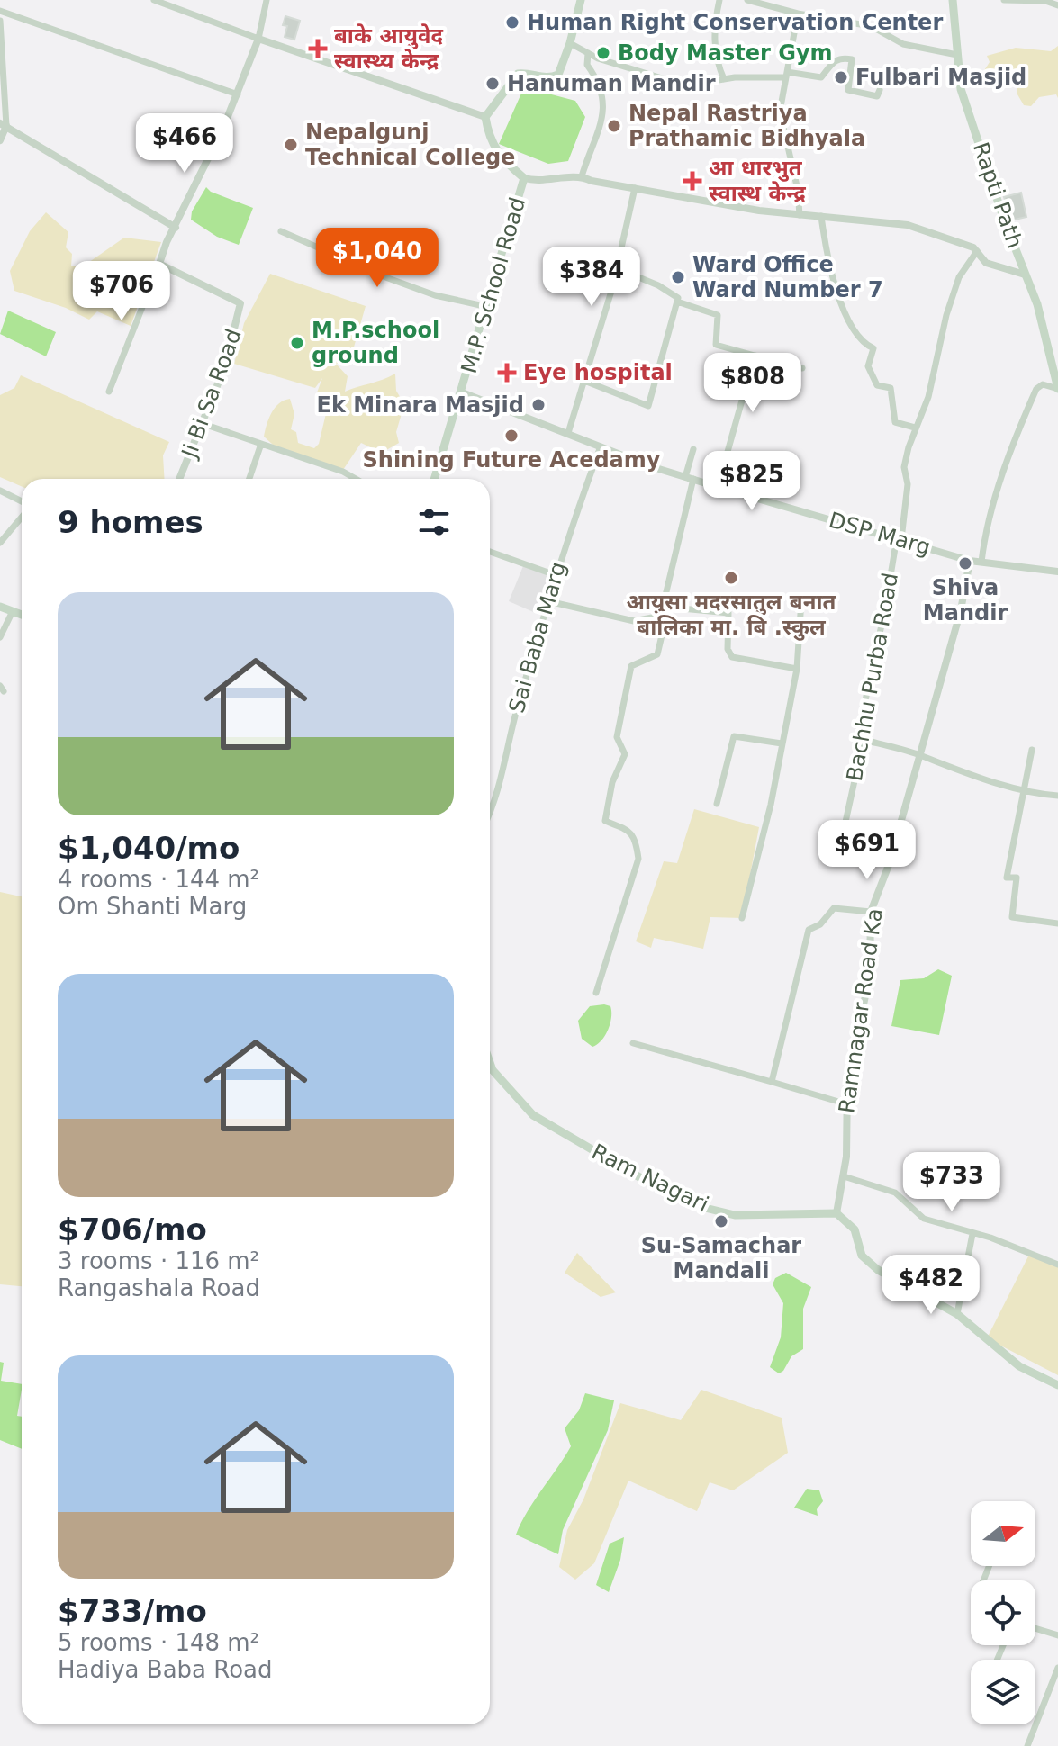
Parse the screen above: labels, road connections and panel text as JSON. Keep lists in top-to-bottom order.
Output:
{
  "streets": {
    "main road": ["Rapti Path", "M.P. School Road", "Ram Nagari"],
    "street": [
      "Ji Bi Sa Road",
      "DSP Marg",
      "Sai Baba Marg",
      "Bachhu Purba Road",
      "Ramnagar Road Ka"
    ]
  },
  "crossings": [
    ["M.P. School Road", "DSP Marg"],
    ["DSP Marg", "Sai Baba Marg"],
    ["DSP Marg", "Bachhu Purba Road"],
    ["DSP Marg", "Ramnagar Road Ka"],
    ["Bachhu Purba Road", "Ramnagar Road Ka"],
    ["Ramnagar Road Ka", "Ram Nagari"]
  ],
  "places": {
    "other": [
      "Human Right Conservation Center",
      "Body Master Gym",
      "Fulbari Masjid",
      "Hanuman Mandir",
      "Nepal Rastriya Prathamic Bidhyala",
      "Nepalgunj Technical College",
      "Ward Office Ward Number 7",
      "M.P.school ground",
      "Ek Minara Masjid",
      "Shining Future Acedamy",
      "Shiva Mandir",
      "आयुसा मदरसातुल बनात बालिका मा. बि .स्कुल",
      "Su-Samachar Mandali"
    ],
    "health": ["बाके आयुवेद स्वास्थ्य केन्द्र", "आ धारभुत स्वास्थ केन्द्र", "Eye hospital"]
  },
  "north": "right",
  "page": {
    "price": [
      "$466",
      "$1,040",
      "$384",
      "$706",
      "$808",
      "$825",
      "$691",
      "$733",
      "$482"
    ],
    "heading": "9 homes",
    "list": [
      {
        "name": "$1,040/mo",
        "note": "4 rooms · 144 m² · Om Shanti Marg"
      },
      {
        "name": "$706/mo",
        "note": "3 rooms · 116 m² · Rangashala Road"
      },
      {
        "name": "$733/mo",
        "note": "5 rooms · 148 m² · Hadiya Baba Road"
      }
    ]
  }
}
